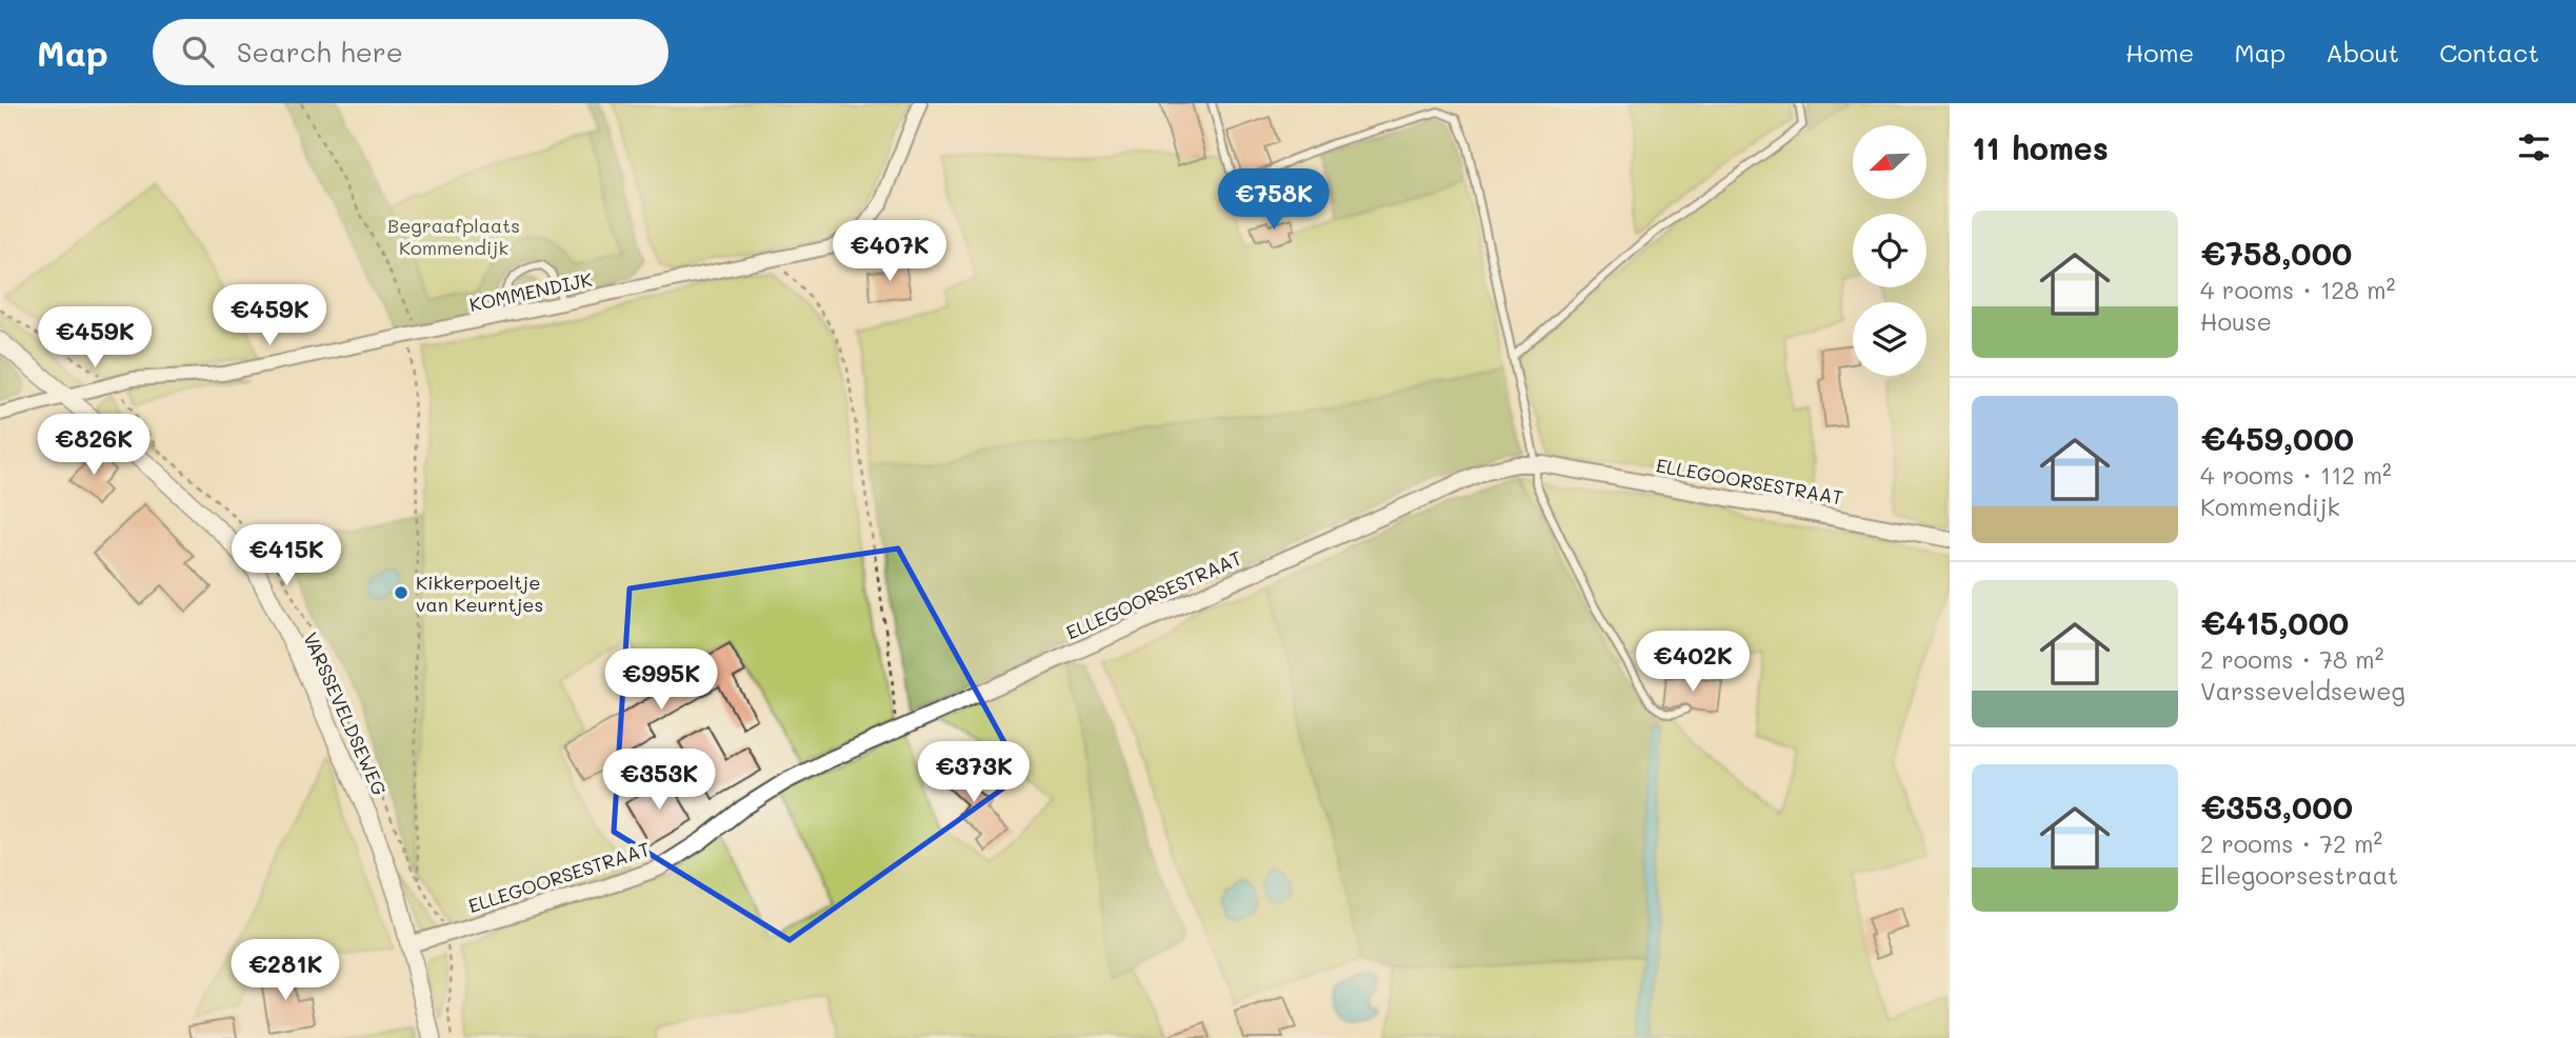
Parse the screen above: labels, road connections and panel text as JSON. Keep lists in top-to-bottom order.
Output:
{
  "streets": {
    "main road": ["VARSSEVELDSEWEG"],
    "street": ["KOMMENDIJK", "ELLEGOORSESTRAAT"]
  },
  "crossings": [
    ["KOMMENDIJK", "VARSSEVELDSEWEG"],
    ["ELLEGOORSESTRAAT", "VARSSEVELDSEWEG"]
  ],
  "parks": ["Begraafplaats Kommendijk"],
  "places": ["Kikkerpoeltje van Keurntjes"],
  "north": "bottom left",
  "page": {
    "header": "Map",
    "search": "Search here",
    "nav": [
      "Home",
      "Map",
      "About",
      "Contact"
    ],
    "heading": "11 homes",
    "price": [
      "€758K",
      "€407K",
      "€459K",
      "€459K",
      "€826K",
      "€415K",
      "€402K",
      "€995K",
      "€373K",
      "€353K",
      "€281K"
    ],
    "list": [
      {
        "name": "€758,000",
        "note": "4 rooms · 128 m² · House"
      },
      {
        "name": "€459,000",
        "note": "4 rooms · 112 m² · Kommendijk"
      },
      {
        "name": "€415,000",
        "note": "2 rooms · 78 m² · Varsseveldseweg"
      },
      {
        "name": "€353,000",
        "note": "2 rooms · 72 m² · Ellegoorsestraat"
      }
    ]
  }
}
